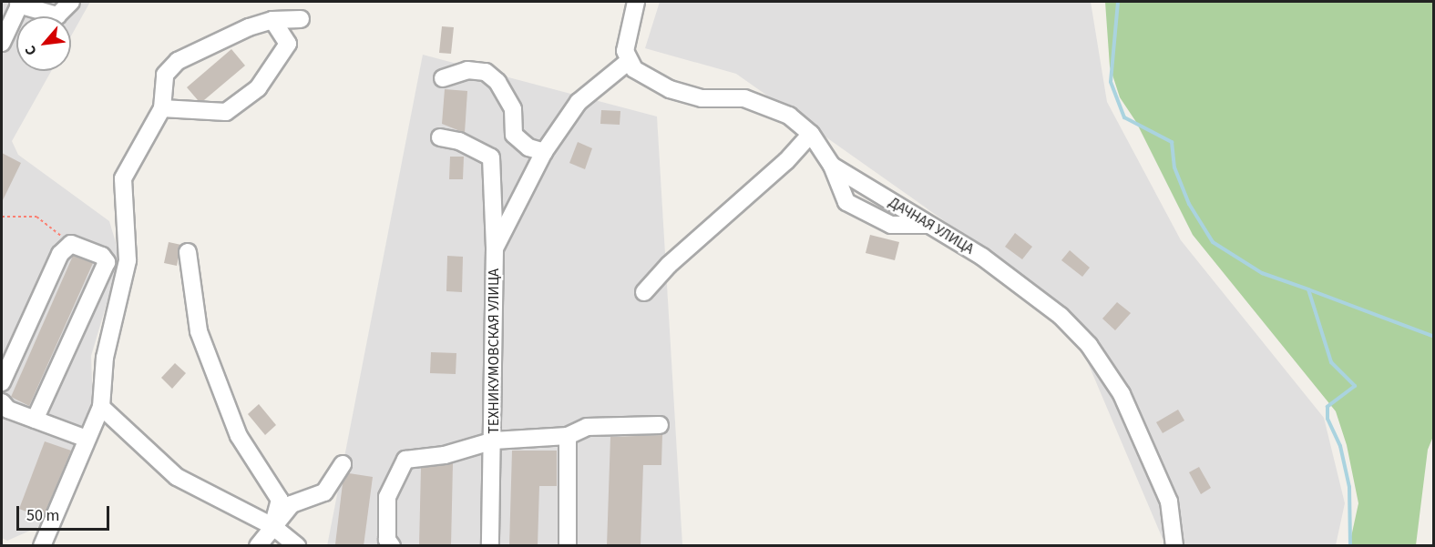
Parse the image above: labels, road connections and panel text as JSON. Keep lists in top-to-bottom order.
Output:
{
  "streets": {
    "street": ["ДАЧНАЯ УЛИЦА", "ТЕХНИКУМОВСКАЯ УЛИЦА"]
  },
  "scale_bar": "50 m",
  "north": "bottom left"
}
